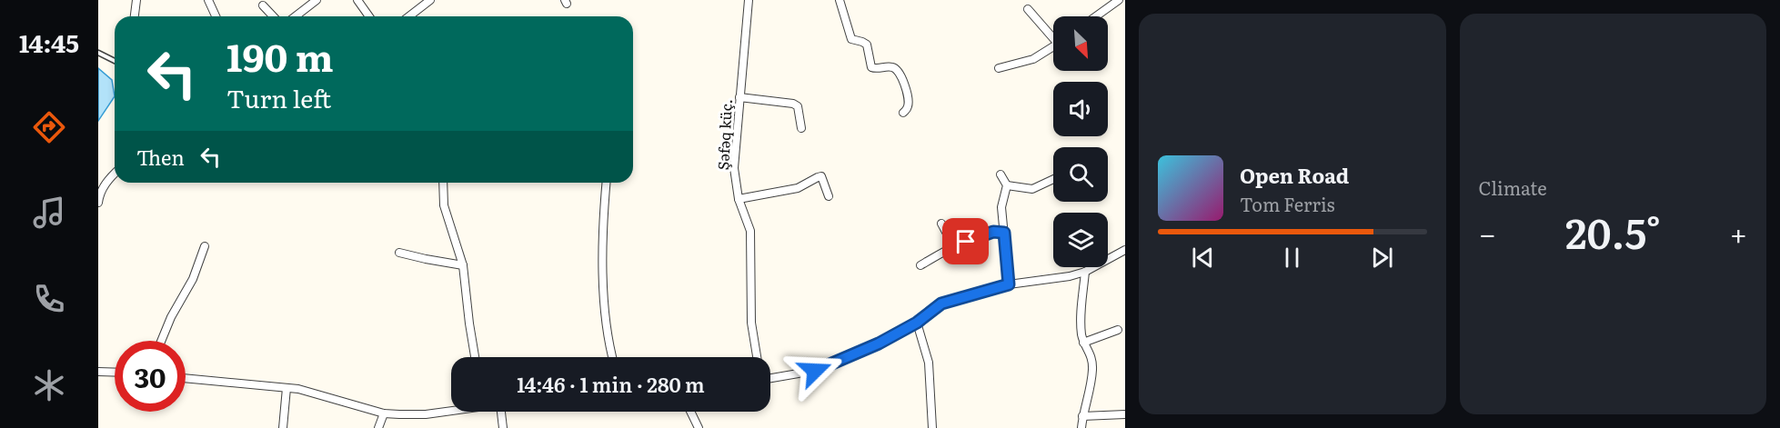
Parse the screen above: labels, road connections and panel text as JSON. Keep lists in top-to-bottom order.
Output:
{
  "streets": {
    "street": ["Şəfəq küç."]
  },
  "north": "bottom right",
  "page": {
    "tabs": "14:45",
    "tile": "Climate",
    "turn": ["190 m", "Turn left"],
    "then": "Then",
    "song": ["Open Road", "Tom Ferris"],
    "heat": ["−", "20.5°", "+"],
    "limit": "30",
    "trip": "14:46 · 1 min · 280 m"
  }
}
